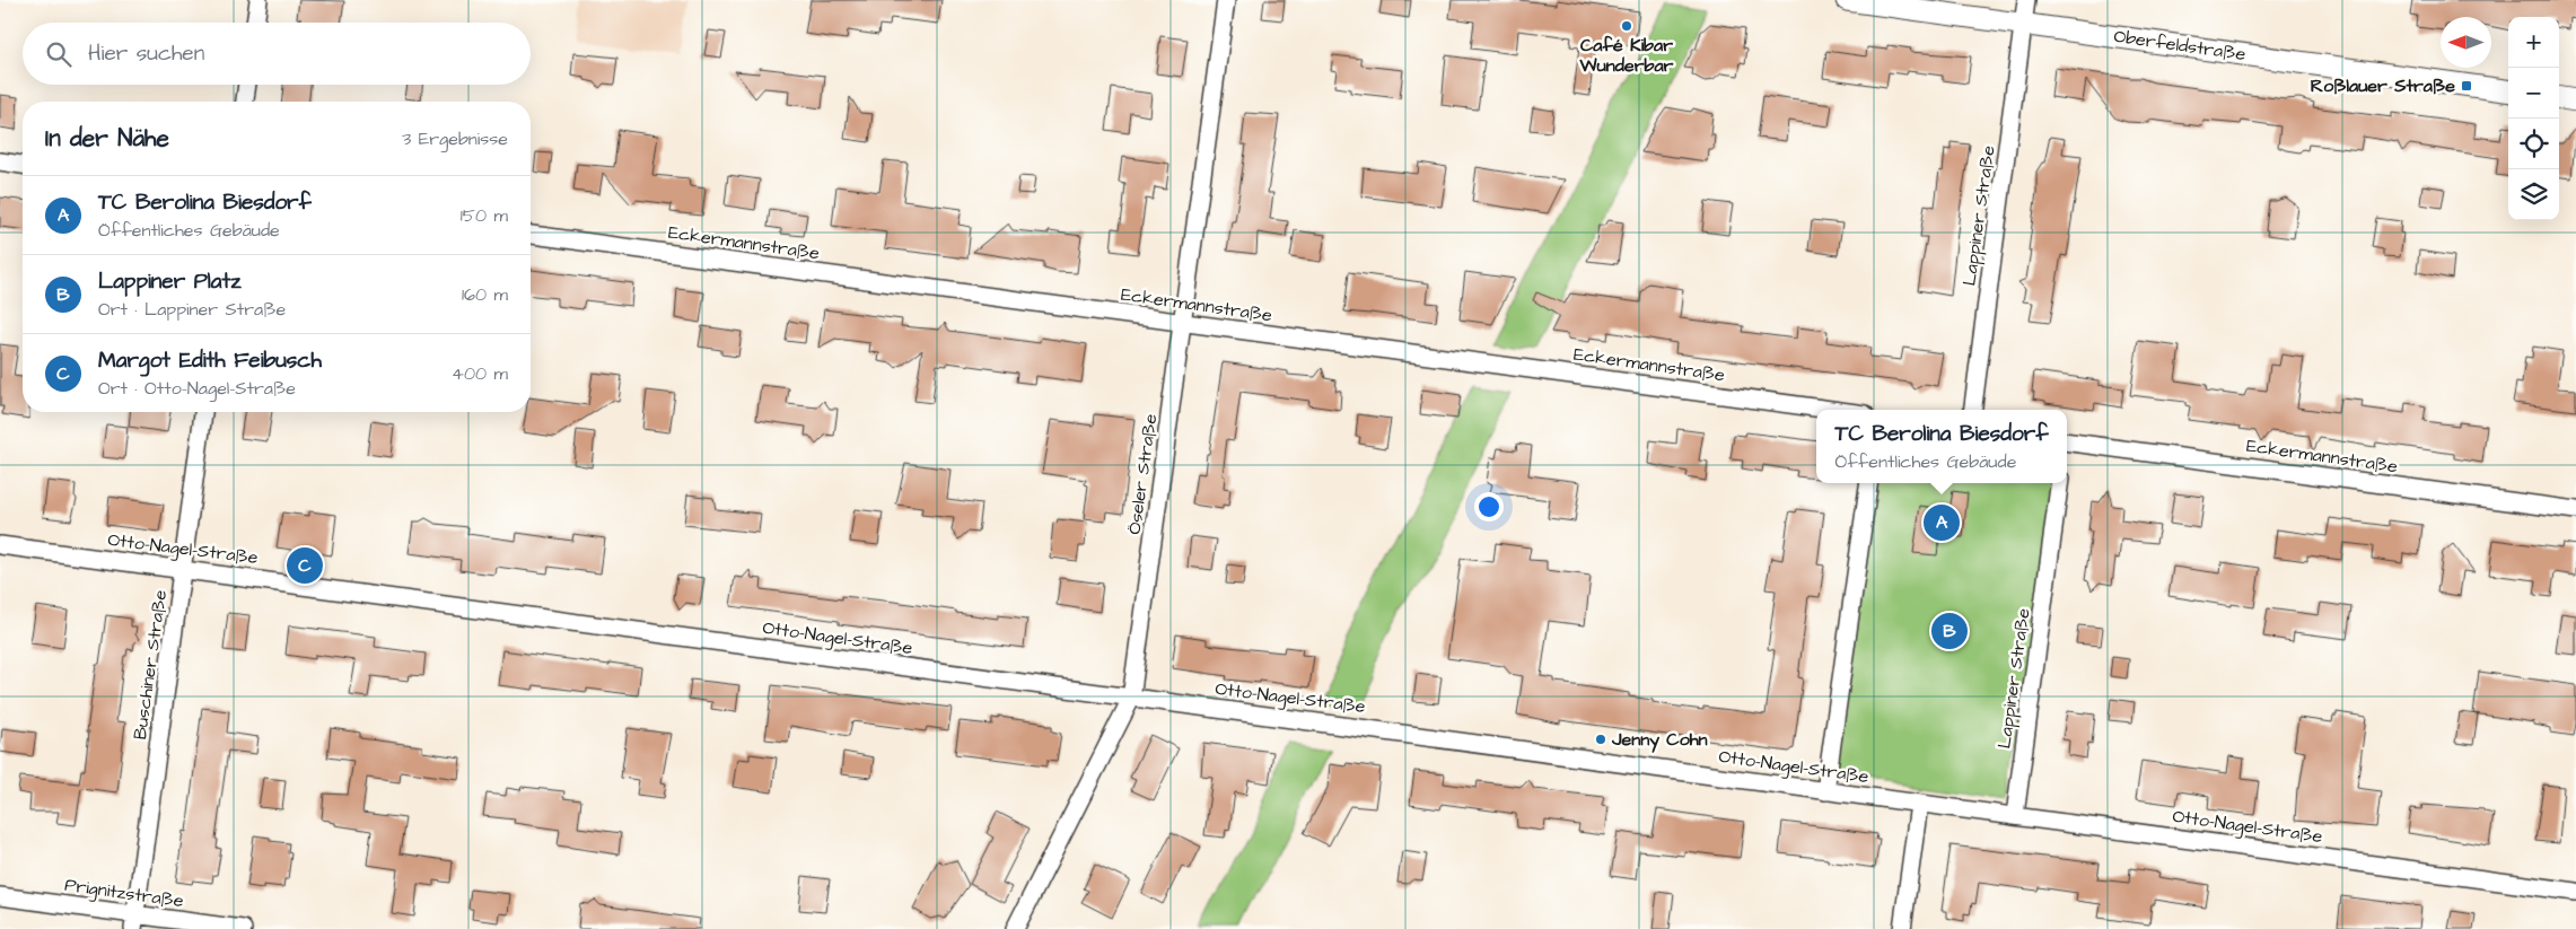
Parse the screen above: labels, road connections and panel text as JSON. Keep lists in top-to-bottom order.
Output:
{
  "streets": {
    "street": [
      "Oberfeldstraße",
      "Lappiner Straße",
      "Eckermannstraße",
      "Öseler Straße",
      "Otto-Nagel-Straße",
      "Buschiner Straße",
      "Prignitzstraße"
    ]
  },
  "crossings": [
    ["Oberfeldstraße", "Lappiner Straße"],
    ["Lappiner Straße", "Otto-Nagel-Straße"],
    ["Eckermannstraße", "Öseler Straße"],
    ["Öseler Straße", "Otto-Nagel-Straße"],
    ["Otto-Nagel-Straße", "Buschiner Straße"],
    ["Buschiner Straße", "Prignitzstraße"]
  ],
  "places": {
    "other": ["Café Kibar Wunderbar", "Jenny Cohn"],
    "transit": ["Roßlauer Straße"]
  },
  "north": "left",
  "page": {
    "map_buttons": ["+", "−"],
    "search": "Hier suchen",
    "heading": ["In der Nähe", "3 Ergebnisse"],
    "list": [
      {
        "mark": "A",
        "name": "TC Berolina Biesdorf",
        "note": "Öffentliches Gebäude",
        "value": "150 m"
      },
      {
        "mark": "B",
        "name": "Lappiner Platz",
        "note": "Ort · Lappiner Straße",
        "value": "160 m"
      },
      {
        "mark": "C",
        "name": "Margot Edith Feibusch",
        "note": "Ort · Otto-Nagel-Straße",
        "value": "400 m"
      }
    ],
    "popup": ["TC Berolina Biesdorf", "Öffentliches Gebäude"],
    "pins": ["A", "C", "B"]
  }
}
